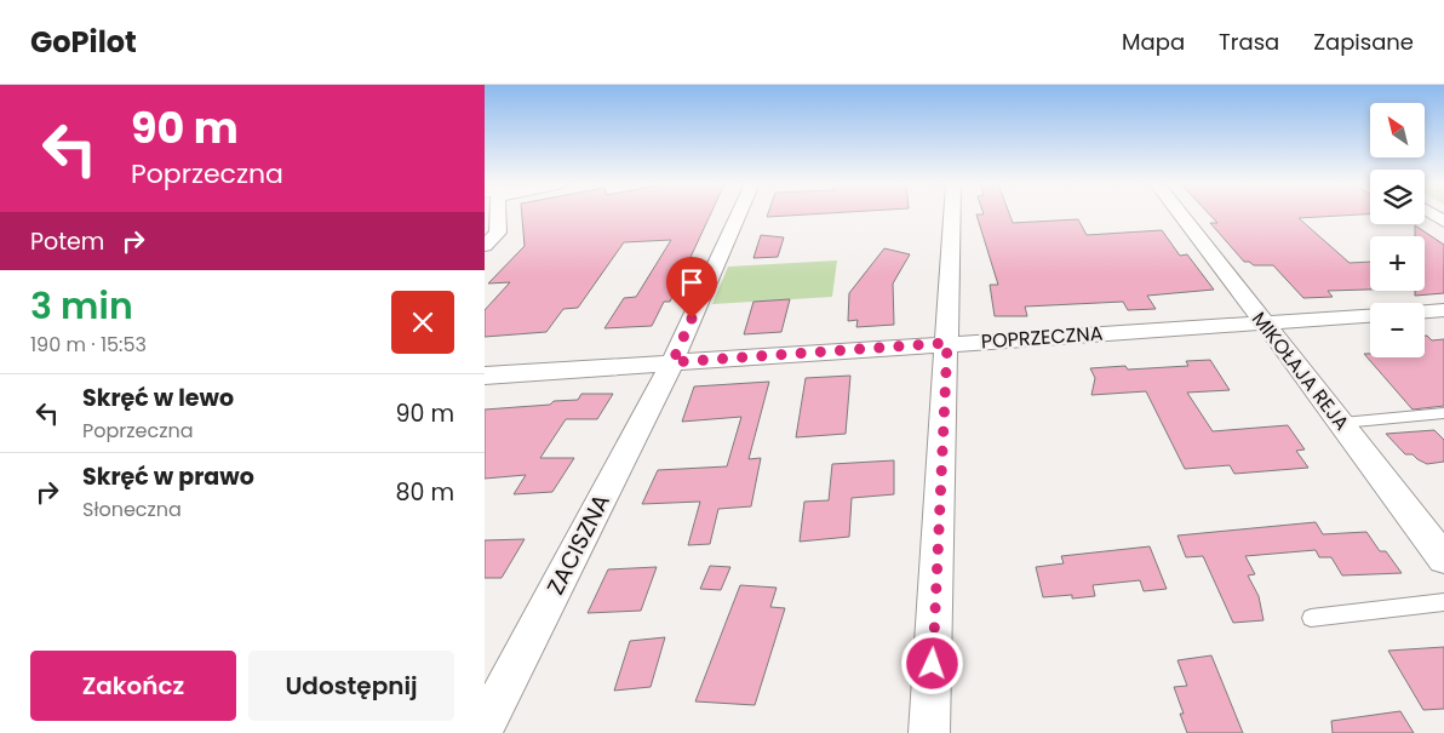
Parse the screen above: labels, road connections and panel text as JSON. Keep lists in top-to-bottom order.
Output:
{
  "streets": {
    "street": ["POPRZECZNA", "MIKOŁAJA REJA", "ZACISZNA"]
  },
  "crossings": [
    ["POPRZECZNA", "MIKOŁAJA REJA"],
    ["POPRZECZNA", "ZACISZNA"]
  ],
  "north": "top left",
  "page": {
    "header": "GoPilot",
    "nav": ["Mapa", "Trasa", "Zapisane"],
    "turn": ["90 m", "Poprzeczna"],
    "map_buttons": ["+", "−"],
    "then": "Potem",
    "heading": ["3 min", "190 m · 15:53"],
    "list": [
      {
        "name": "Skręć w lewo",
        "note": "Poprzeczna",
        "value": "90 m"
      },
      {
        "name": "Skręć w prawo",
        "note": "Słoneczna",
        "value": "80 m"
      }
    ],
    "buttons": ["Zakończ", "Udostępnij"]
  }
}
